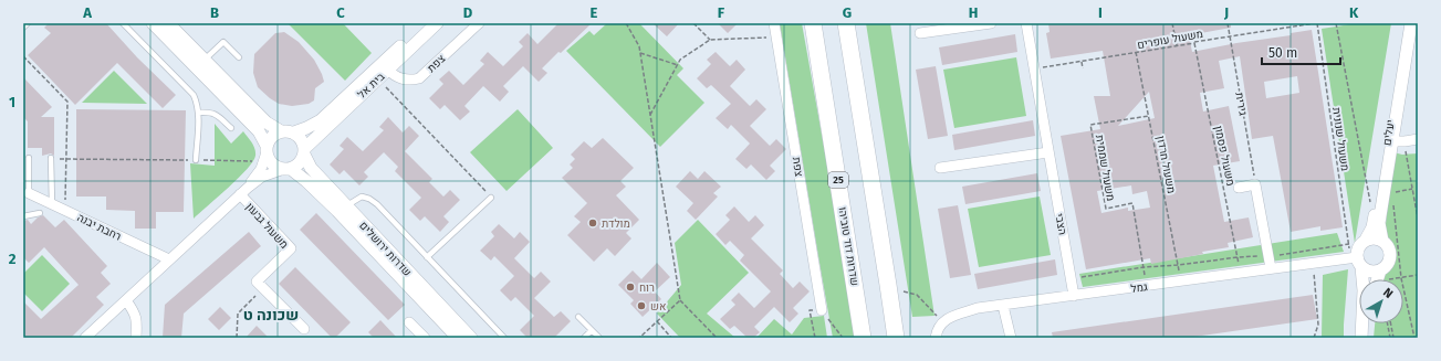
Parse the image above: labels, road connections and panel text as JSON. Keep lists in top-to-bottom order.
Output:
{
  "streets": {
    "highway": ["25", "שדרות דוד טוביהו"],
    "street": [
      "צפת",
      "בית אל",
      "יעלים",
      "הצבי",
      "משעול גבעון",
      "רחבת יבנה",
      "שדרות ירושלים",
      "גמל"
    ],
    "path": [
      "משעול עופרים",
      "גירית",
      "משעול שנונית",
      "משעול פסמון",
      "משעול חרדון",
      "משעול שממית"
    ]
  },
  "crossings": [
    ["משעול עופרים", "גירית"],
    ["משעול עופרים", "משעול שנונית"],
    ["משעול עופרים", "משעול פסמון"],
    ["משעול עופרים", "משעול חרדון"],
    ["צפת", "בית אל"],
    ["בית אל", "שדרות ירושלים"],
    ["יעלים", "משעול שנונית"],
    ["יעלים", "גמל"],
    ["משעול שנונית", "גמל"],
    ["משעול פסמון", "גמל"],
    ["משעול חרדון", "משעול שממית"],
    ["משעול חרדון", "גמל"],
    ["משעול שממית", "גמל"],
    ["הצבי", "גמל"]
  ],
  "districts": ["שכונה ט"],
  "places": ["מולדת", "רוח", "אש"],
  "scale_bar": "50 m",
  "north": "top right",
  "grid": {
    "columns": [
      "A",
      "B",
      "C",
      "D",
      "E",
      "F",
      "G",
      "H",
      "I",
      "J",
      "K"
    ],
    "rows": ["1", "2"]
  }
}
